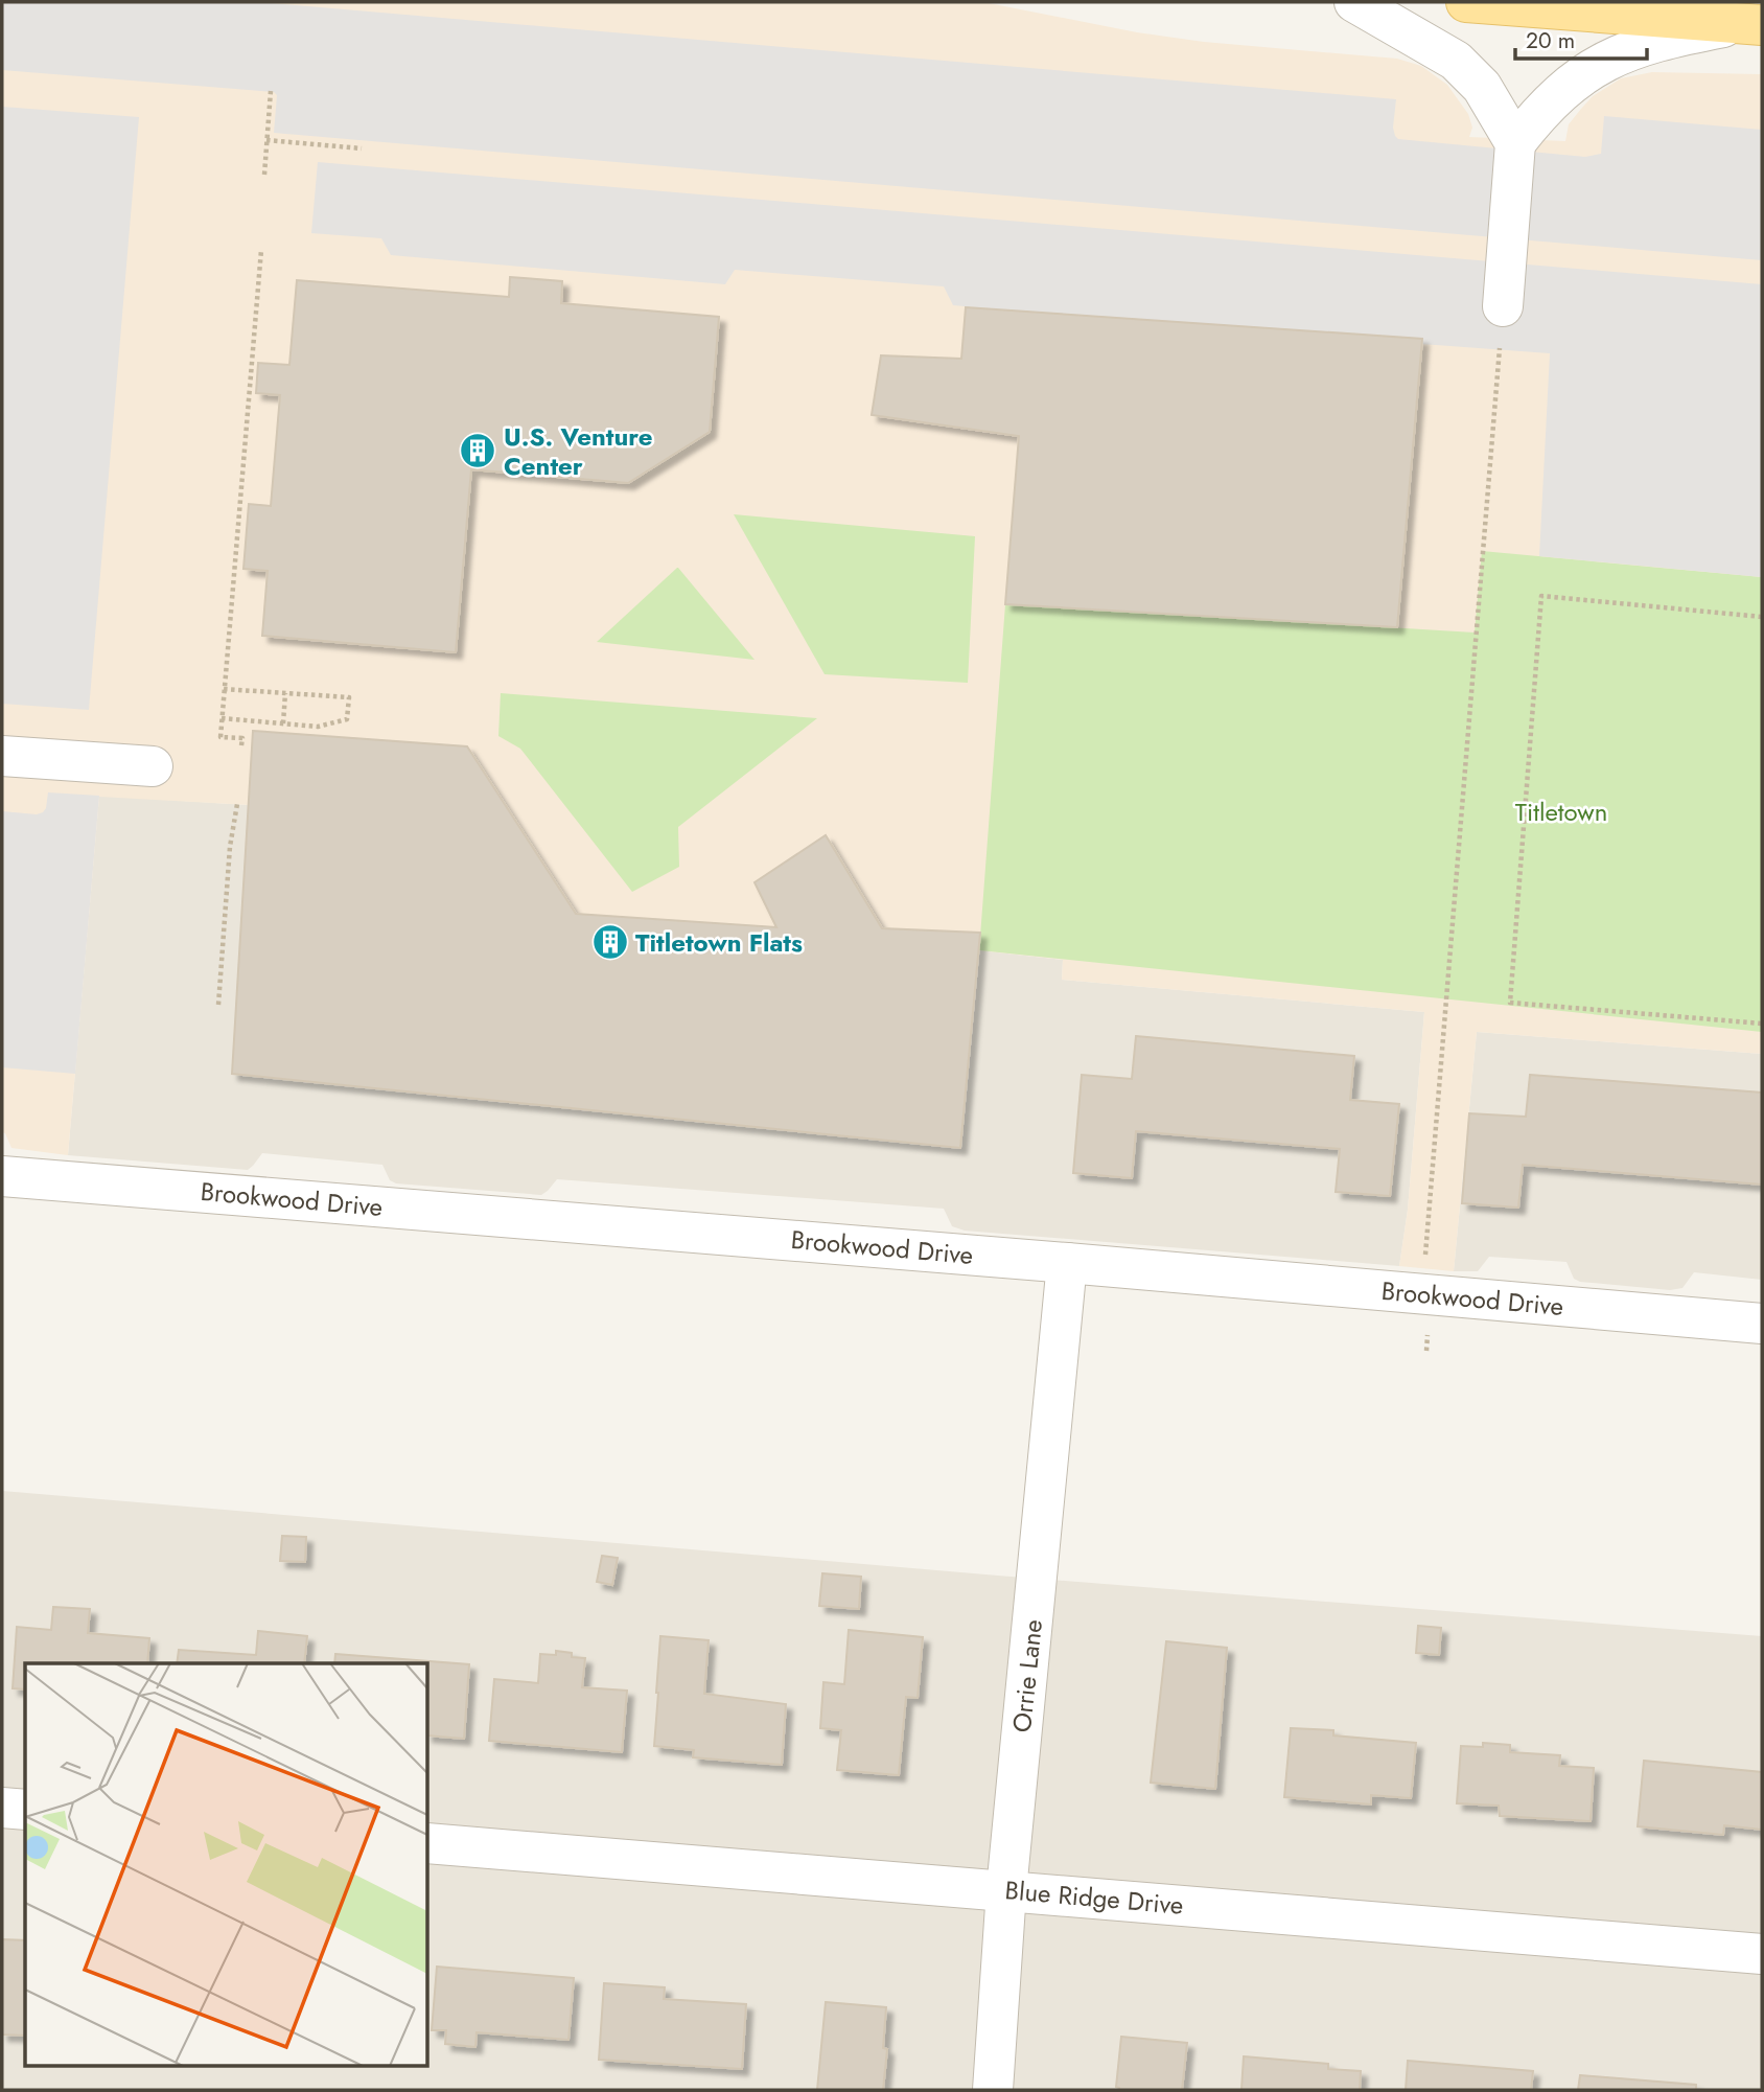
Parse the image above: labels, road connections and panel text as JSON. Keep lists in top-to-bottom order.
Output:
{
  "streets": {
    "street": ["Brookwood Drive", "Orrie Lane", "Blue Ridge Drive"]
  },
  "crossings": [
    ["Brookwood Drive", "Orrie Lane"],
    ["Orrie Lane", "Blue Ridge Drive"]
  ],
  "parks": ["Titletown"],
  "places": {
    "building": ["U.S. Venture Center", "Titletown Flats"]
  },
  "scale_bar": "20 m"
}
